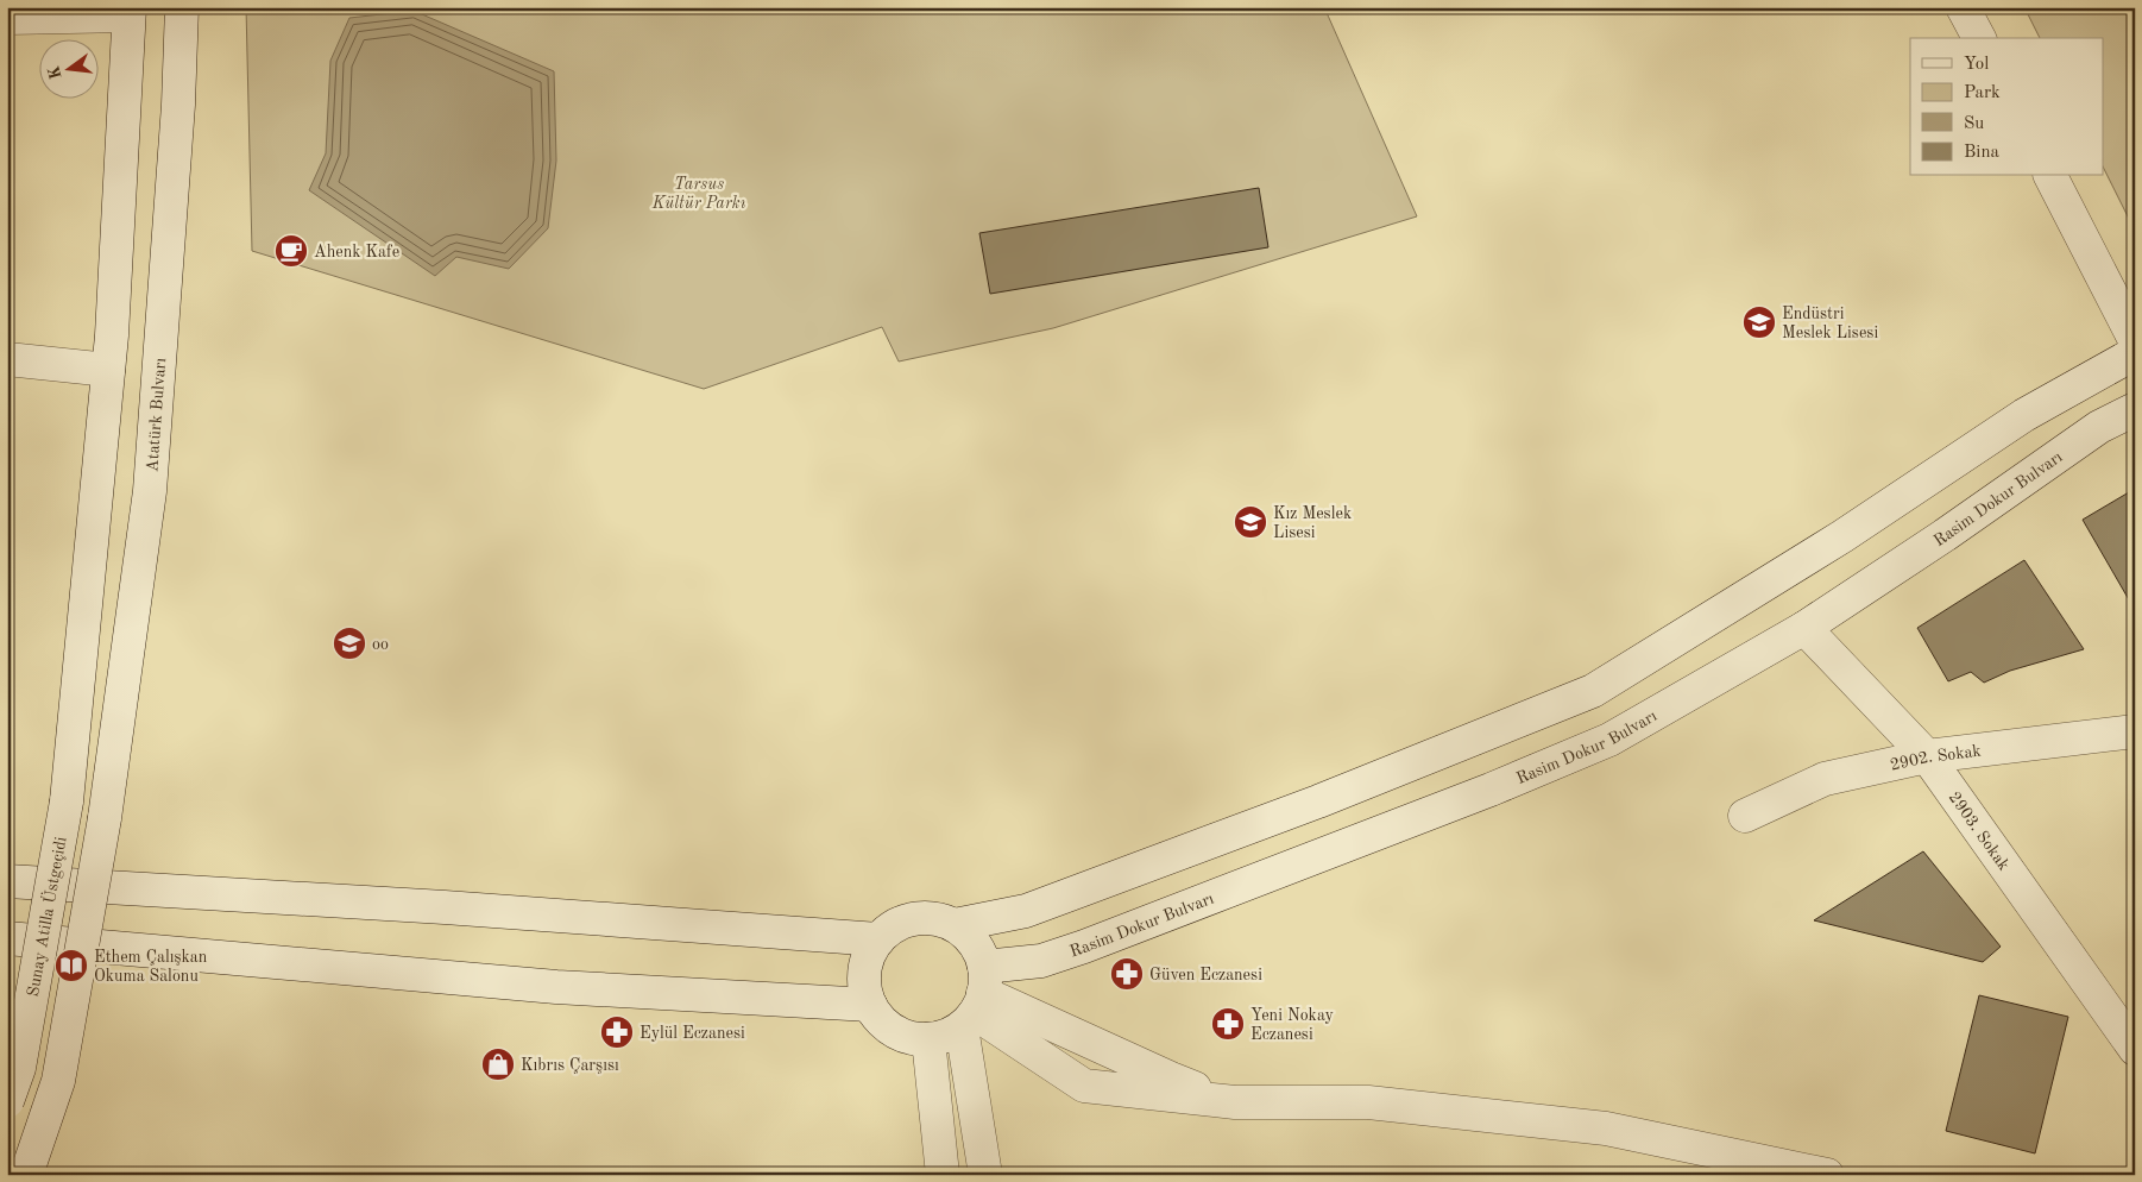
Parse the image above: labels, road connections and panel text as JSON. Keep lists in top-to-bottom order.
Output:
{
  "streets": {
    "main road": [
      "Atatürk Bulvarı",
      "Rasim Dokur Bulvarı",
      "2902. Sokak",
      "2903. Sokak",
      "Sunay Atilla Üstgeçidi"
    ]
  },
  "crossings": [
    ["Rasim Dokur Bulvarı", "2903. Sokak"],
    ["2902. Sokak", "2903. Sokak"]
  ],
  "parks": ["Tarsus Kültür Parkı"],
  "places": {
    "cafe": ["Ahenk Kafe"],
    "school or university": ["Endüstri Meslek Lisesi", "Kız Meslek Lisesi", "oo"],
    "library": ["Ethem Çalışkan Okuma Salonu"],
    "pharmacy": ["Güven Eczanesi", "Yeni Nokay Eczanesi", "Eylül Eczanesi"],
    "shop": ["Kıbrıs Çarşısı"]
  },
  "legend": [
    "Yol",
    "Park",
    "Su",
    "Bina"
  ],
  "north": "left"
}
